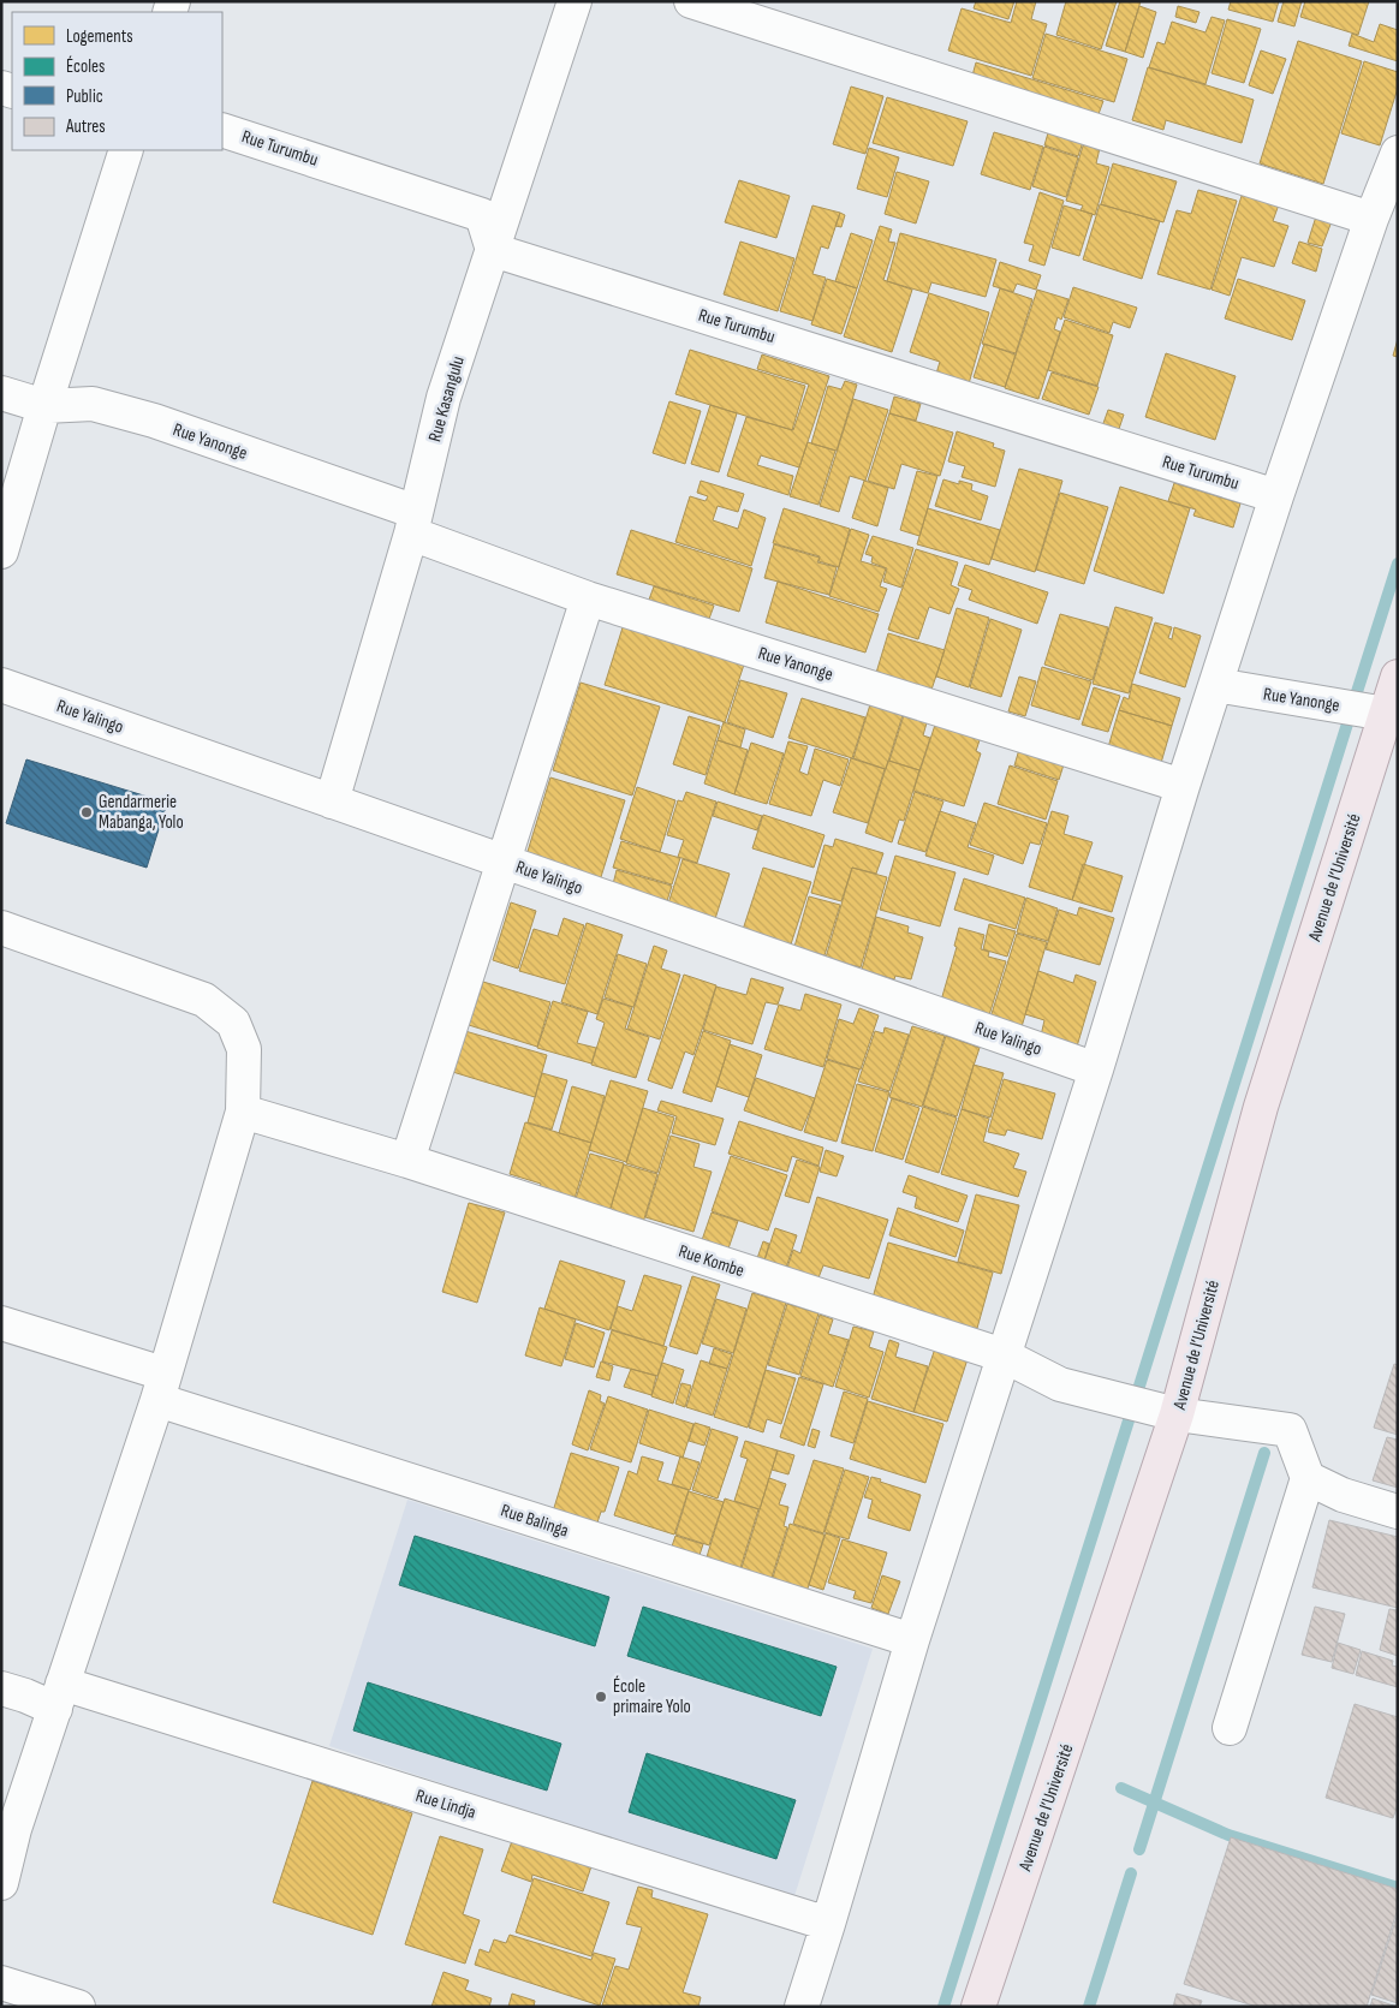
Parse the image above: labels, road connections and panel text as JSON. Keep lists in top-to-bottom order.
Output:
{
  "streets": {
    "main road": ["Avenue de l’Université"],
    "street": [
      "Rue Turumbu",
      "Rue Kasangulu",
      "Rue Yanonge",
      "Rue Yalingo",
      "Rue Kombe",
      "Rue Balinga",
      "Rue Lindja"
    ]
  },
  "crossings": [
    ["Rue Turumbu", "Rue Kasangulu"],
    ["Rue Kasangulu", "Rue Yanonge"],
    ["Rue Kasangulu", "Rue Yalingo"],
    ["Rue Yanonge", "Avenue de l’Université"],
    ["Avenue de l’Université", "Rue Kombe"]
  ],
  "places": ["Gendarmerie Mabanga, Yolo", "École primaire Yolo"],
  "legend": [
    "Logements",
    "Écoles",
    "Public",
    "Autres"
  ]
}
